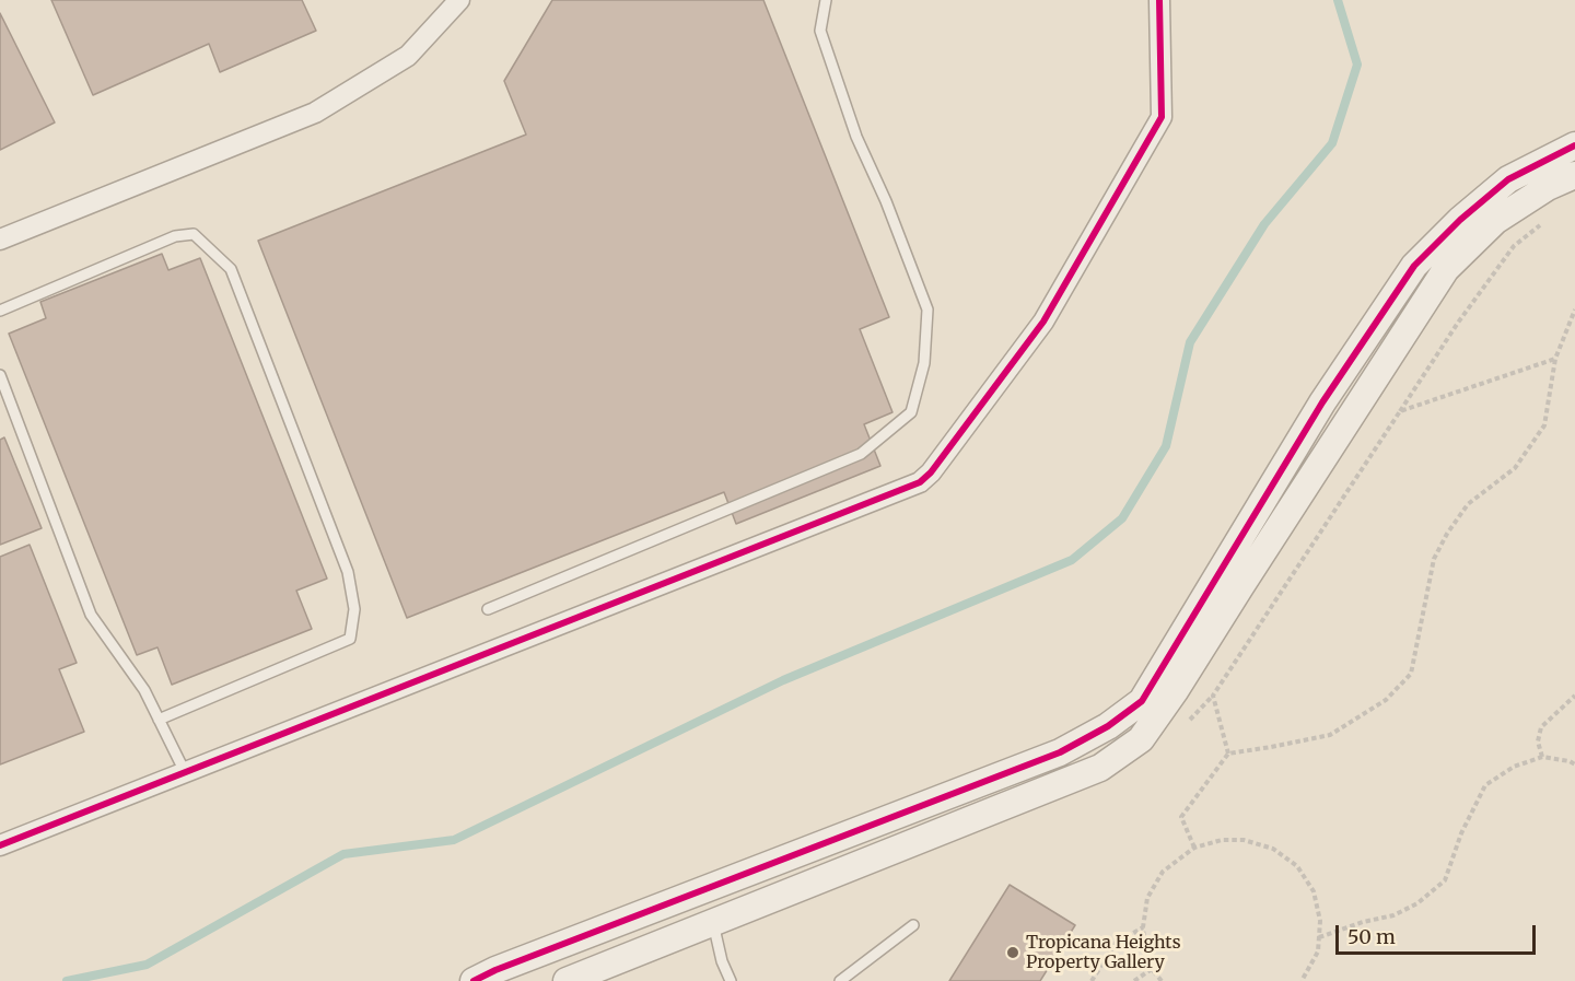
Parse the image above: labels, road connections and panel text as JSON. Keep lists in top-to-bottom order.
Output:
{
  "places": ["Tropicana Heights Property Gallery"],
  "scale_bar": "50 m"
}
